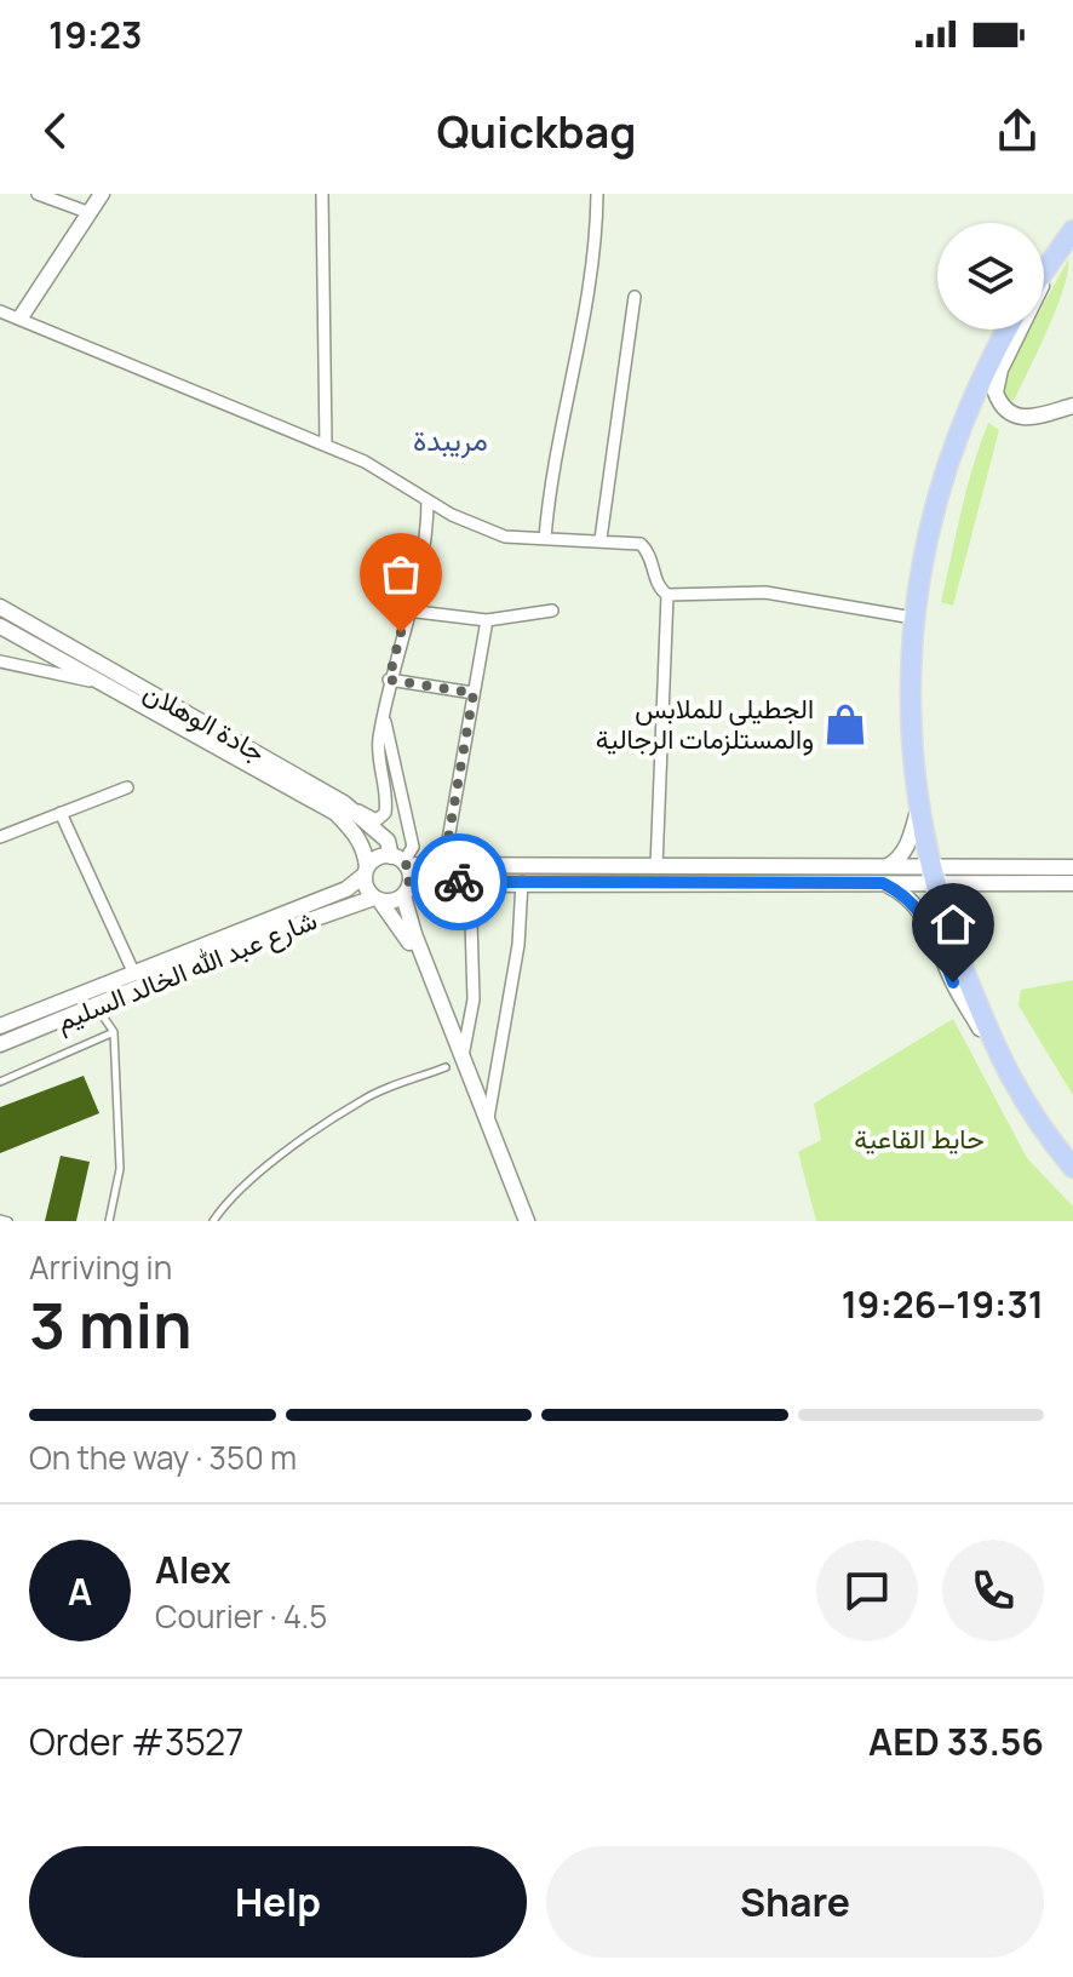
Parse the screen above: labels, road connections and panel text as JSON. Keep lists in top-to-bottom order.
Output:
{
  "streets": {
    "street": ["جادة الوهلان", "شارع عبد الله الخالد السليم"]
  },
  "crossings": [
    ["جادة الوهلان", "شارع عبد الله الخالد السليم"]
  ],
  "districts": ["مريبدة"],
  "parks": ["حايط القاعية"],
  "places": {
    "shop": ["الجطيلي للملابس والمستلزمات الرجالية"]
  },
  "page": {
    "status": "19:23",
    "header": "Quickbag",
    "heading": ["3 min", "Arriving in", "19:26–19:31"],
    "panel": [
      "Alex",
      "Courier · 4.5",
      "Order #3527",
      "AED 33.56"
    ],
    "bar": "On the way · 350 m",
    "round": "A",
    "buttons": ["Help", "Share"]
  }
}
